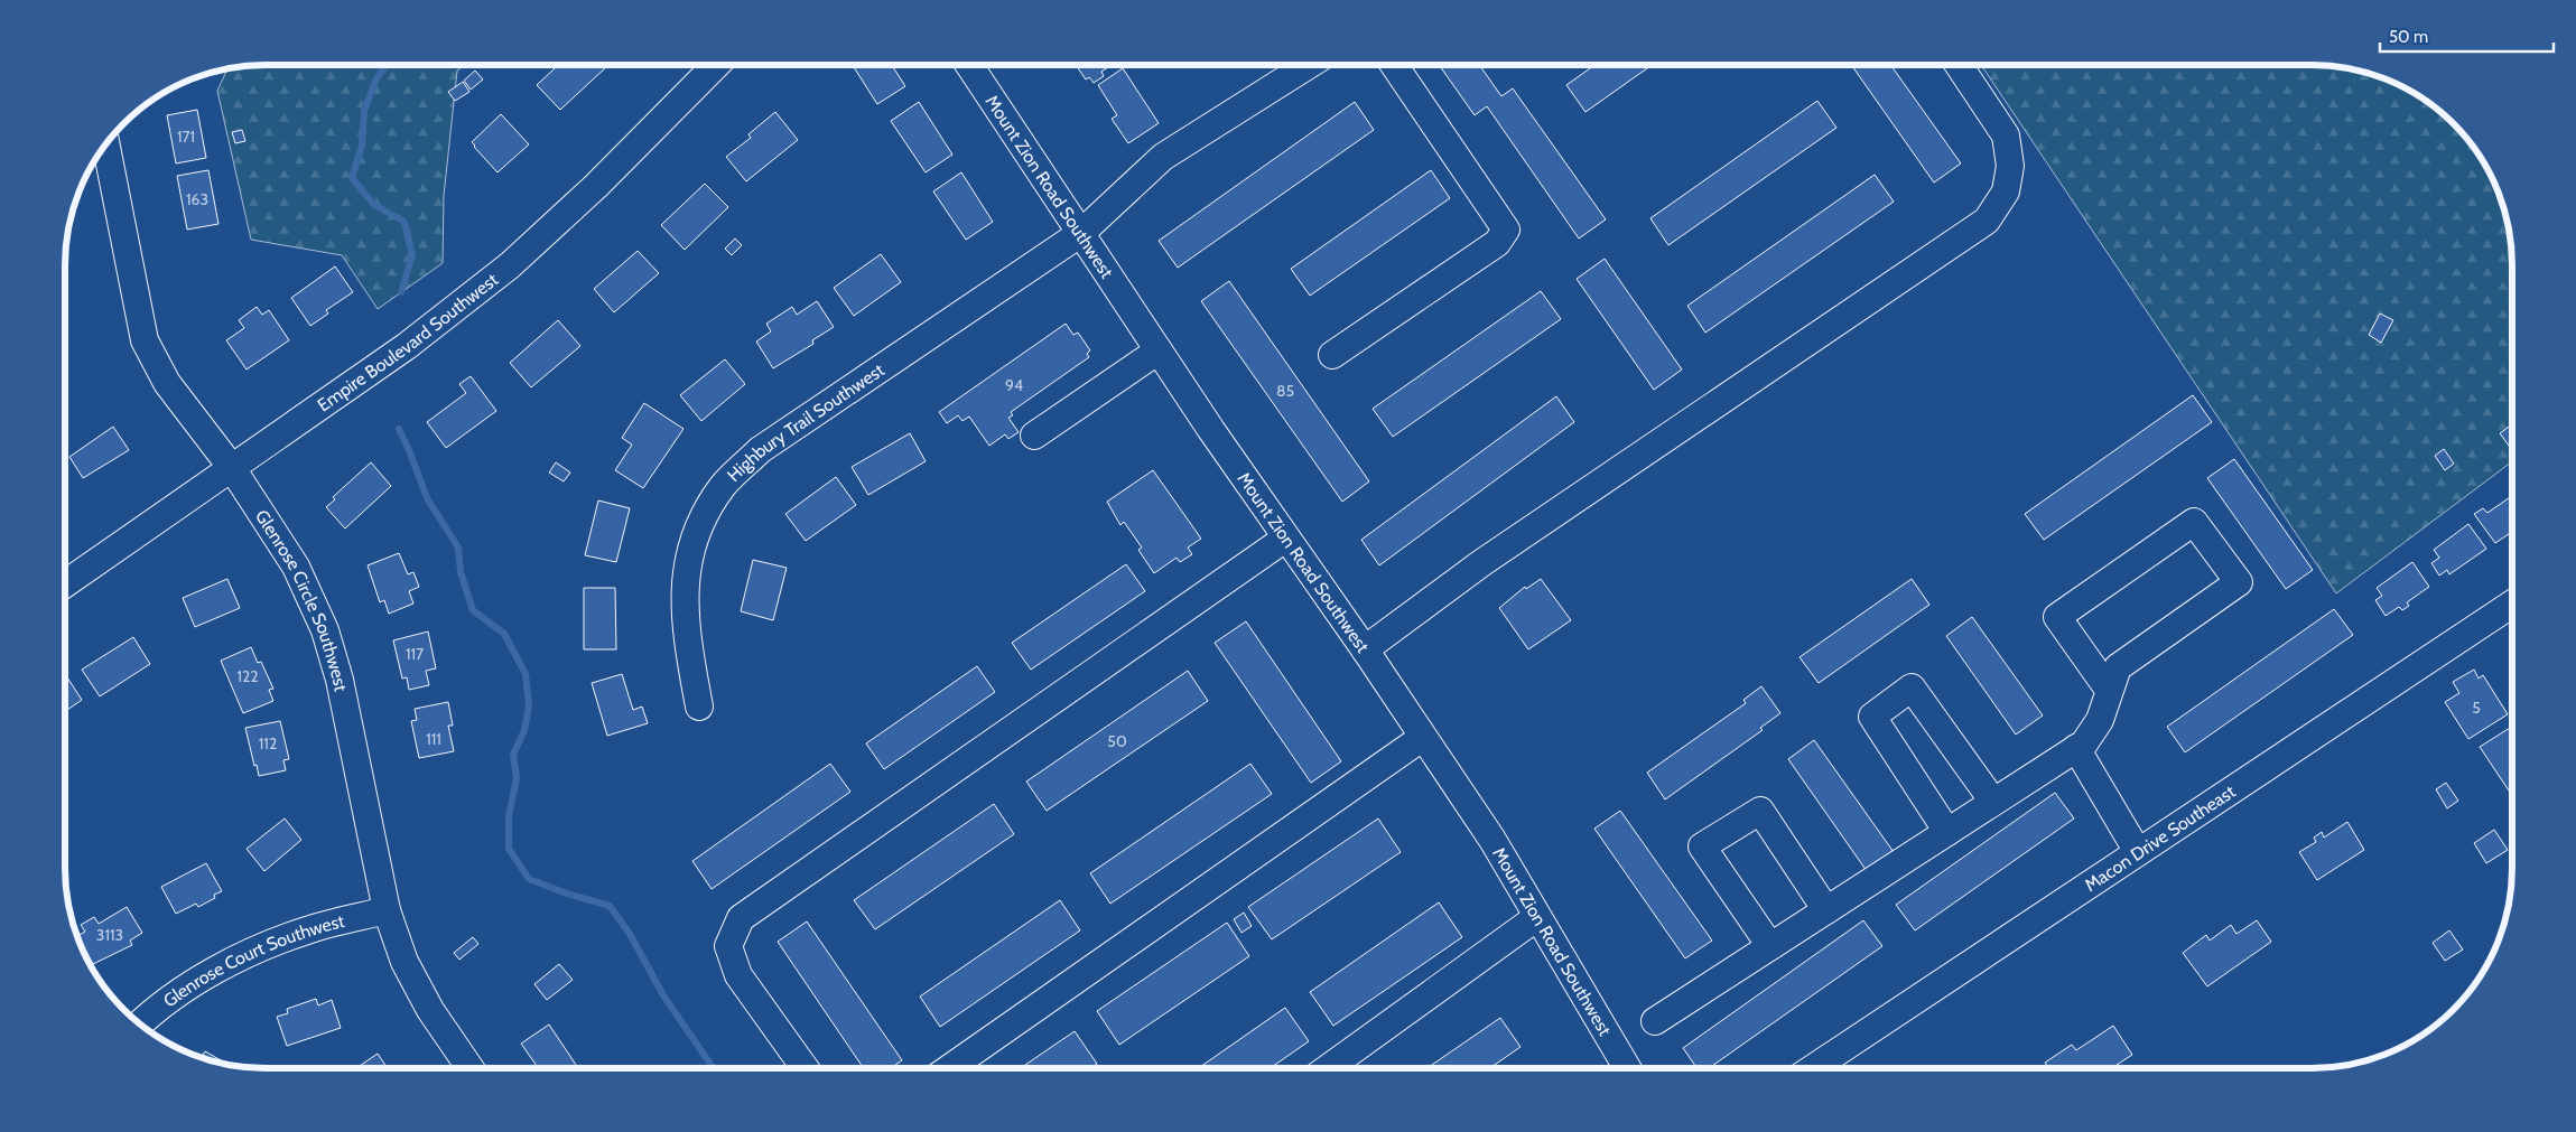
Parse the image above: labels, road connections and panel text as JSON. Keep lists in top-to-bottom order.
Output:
{
  "streets": {
    "street": [
      "Mount Zion Road Southwest",
      "Empire Boulevard Southwest",
      "Highbury Trail Southwest",
      "Glenrose Circle Southwest",
      "Macon Drive Southeast",
      "Glenrose Court Southwest"
    ]
  },
  "crossings": [
    ["Mount Zion Road Southwest", "Highbury Trail Southwest"],
    ["Empire Boulevard Southwest", "Glenrose Circle Southwest"],
    ["Glenrose Circle Southwest", "Glenrose Court Southwest"]
  ],
  "house_numbers": [
    "171",
    "163",
    "94",
    "85",
    "117",
    "122",
    "5",
    "111",
    "50",
    "112",
    "3113"
  ],
  "scale_bar": "50 m"
}
